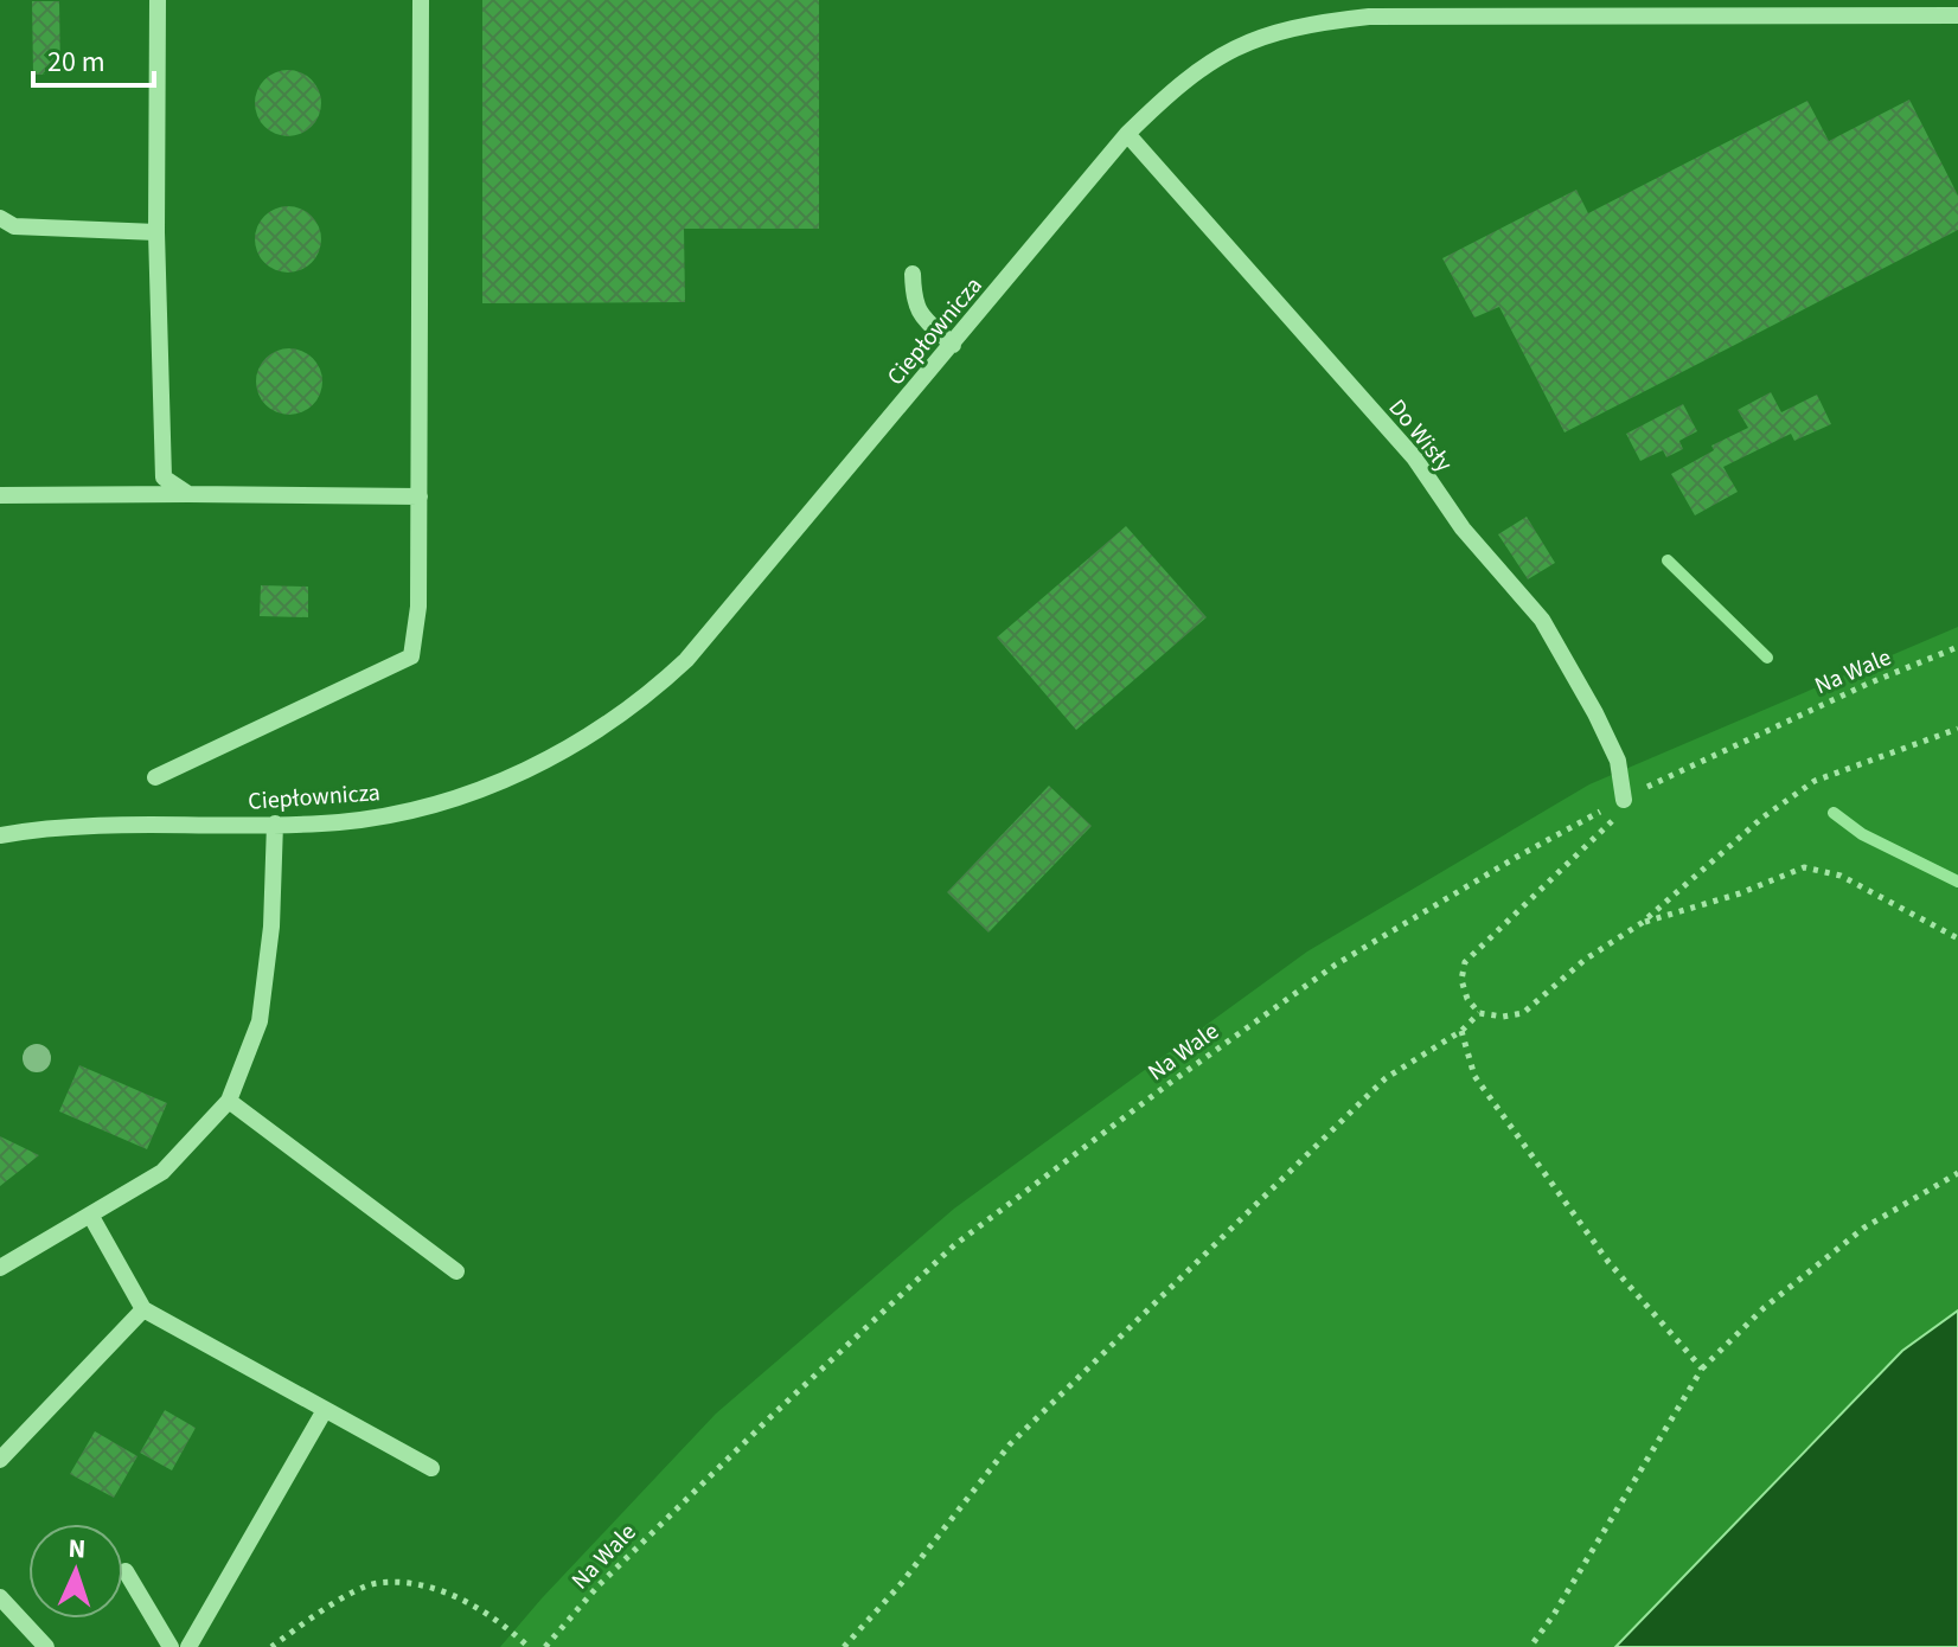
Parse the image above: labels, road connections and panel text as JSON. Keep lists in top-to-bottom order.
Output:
{
  "streets": {
    "street": ["Ciepłownicza", "Do Wisły"],
    "path": ["Na Wale"]
  },
  "crossings": [
    ["Ciepłownicza", "Do Wisły"],
    ["Do Wisły", "Na Wale"]
  ],
  "scale_bar": "20 m",
  "north": "top"
}
